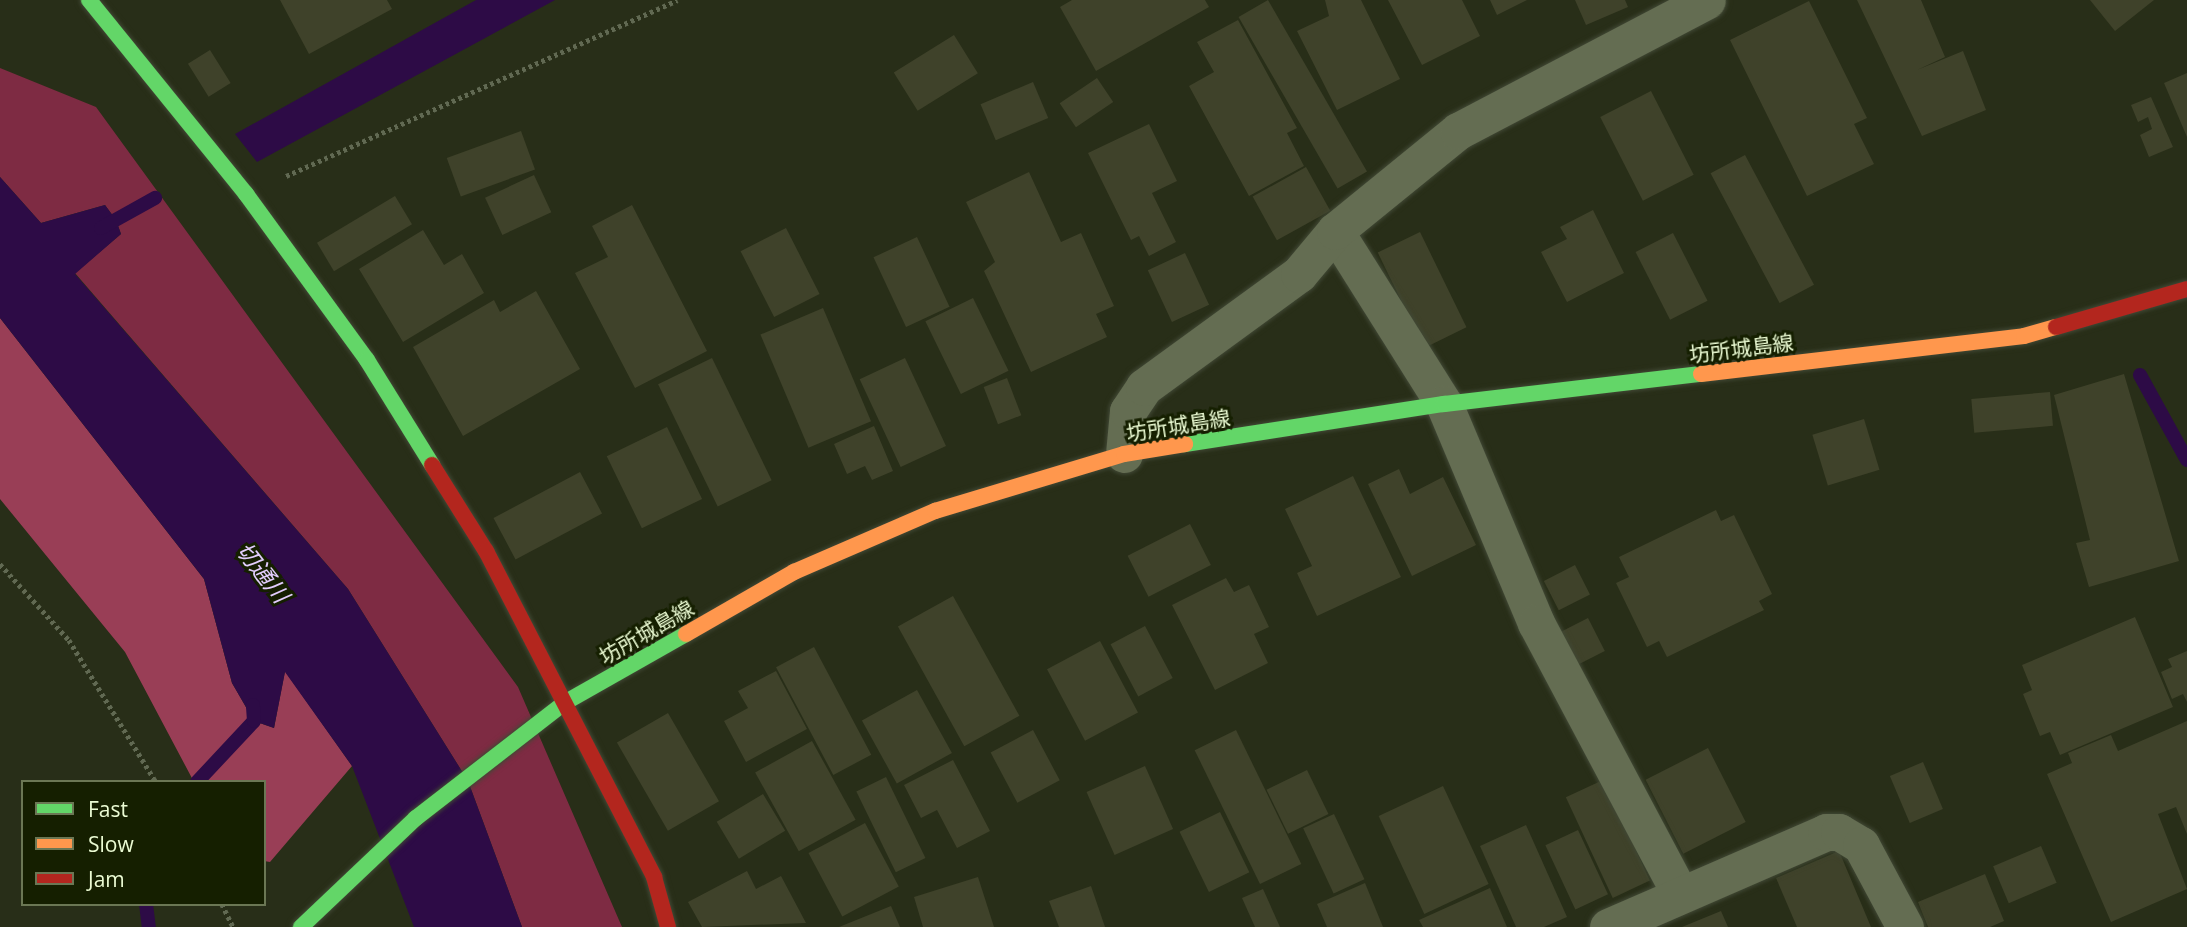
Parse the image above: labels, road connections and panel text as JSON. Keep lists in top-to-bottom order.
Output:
{
  "streets": {
    "main road": ["坊所城島線"]
  },
  "water": ["切通川"],
  "legend": ["Fast", "Slow", "Jam"]
}
